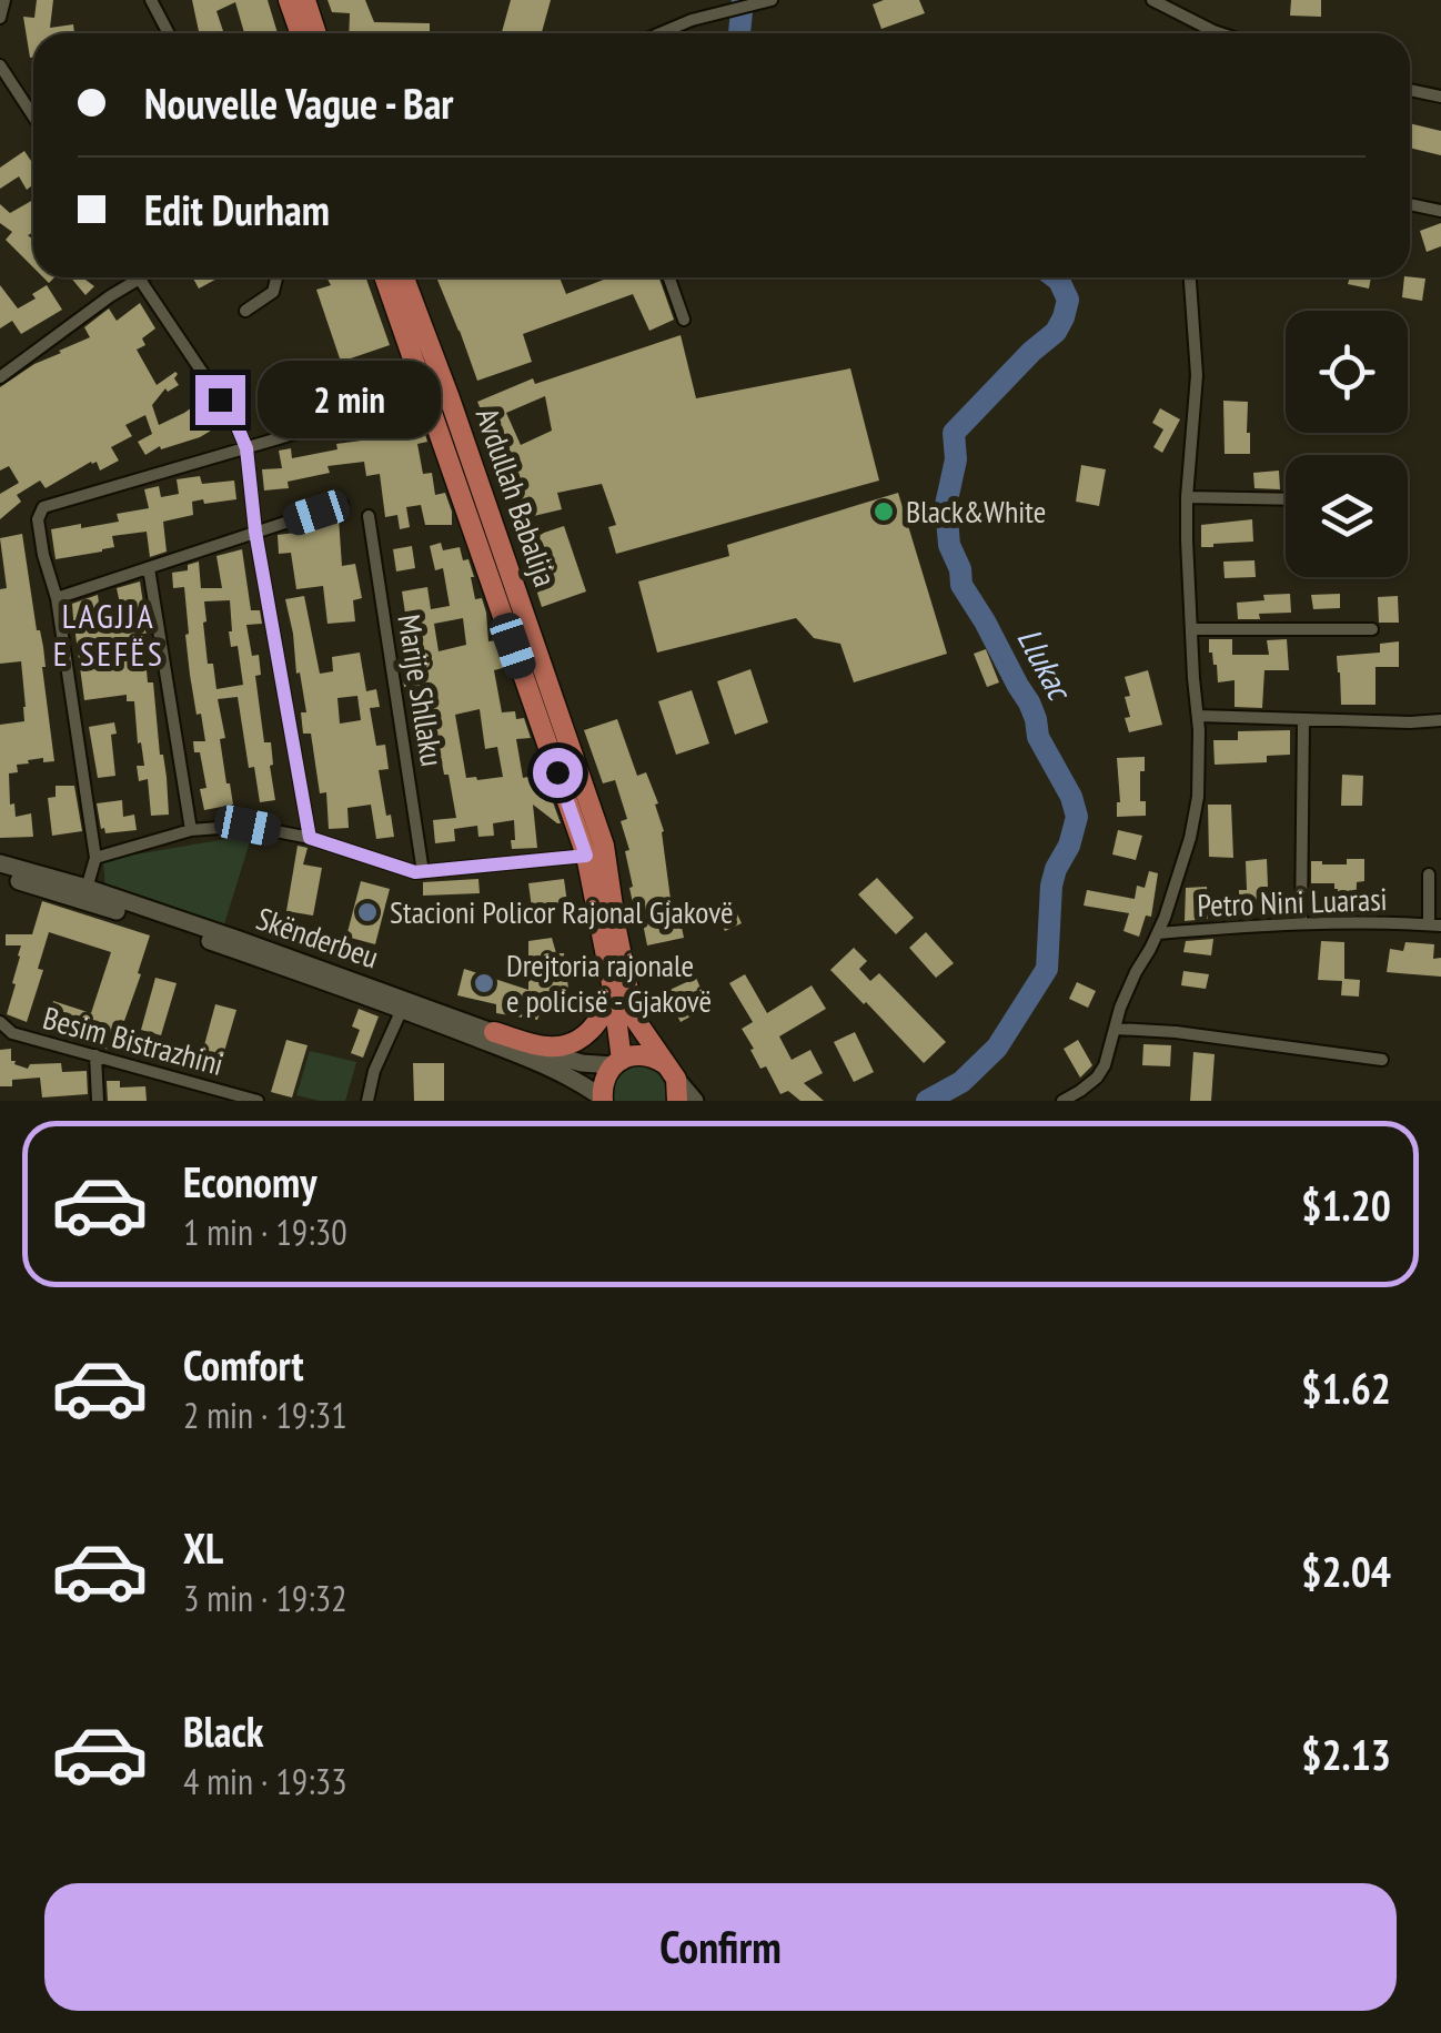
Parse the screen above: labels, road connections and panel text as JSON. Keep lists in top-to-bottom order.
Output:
{
  "streets": {
    "main road": ["Avdullah Babalija", "Skënderbeu"],
    "street": ["Marije Shllaku", "Petro Nini Luarasi", "Besim Bistrazhini"]
  },
  "crossings": [
    ["Avdullah Babalija", "Skënderbeu"]
  ],
  "districts": ["LAGJJA E SEFËS"],
  "water": ["Llukac"],
  "places": ["Black&White", "Stacioni Policor Rajonal Gjakovë", "Drejtoria rajonale e policisë - Gjakovë"],
  "page": {
    "banner": ["Nouvelle Vague - Bar", "Edit Durham"],
    "bubble": "2 min",
    "list": [
      {
        "name": "Economy",
        "note": "1 min · 19:30",
        "value": "$1.20"
      },
      {
        "name": "Comfort",
        "note": "2 min · 19:31",
        "value": "$1.62"
      },
      {
        "name": "XL",
        "note": "3 min · 19:32",
        "value": "$2.04"
      },
      {
        "name": "Black",
        "note": "4 min · 19:33",
        "value": "$2.13"
      }
    ],
    "buttons": "Confirm"
  }
}
